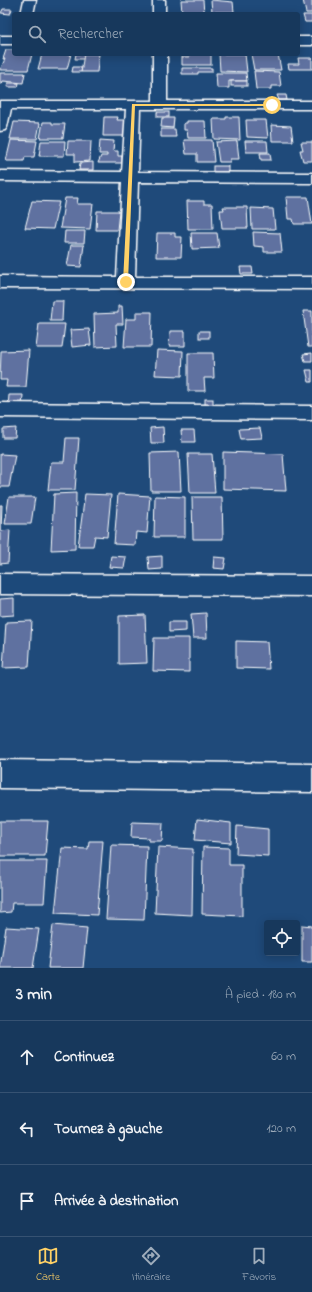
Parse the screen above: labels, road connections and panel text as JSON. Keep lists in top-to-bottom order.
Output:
{
  "page": {
    "search": "Rechercher",
    "heading": ["3 min", "À pied · 180 m"],
    "list": [
      ["Continuez", "60 m"],
      ["Tournez à gauche", "120 m"],
      "Arrivée à destination"
    ],
    "nav": ["Carte", "Itinéraire", "Favoris"]
  }
}
